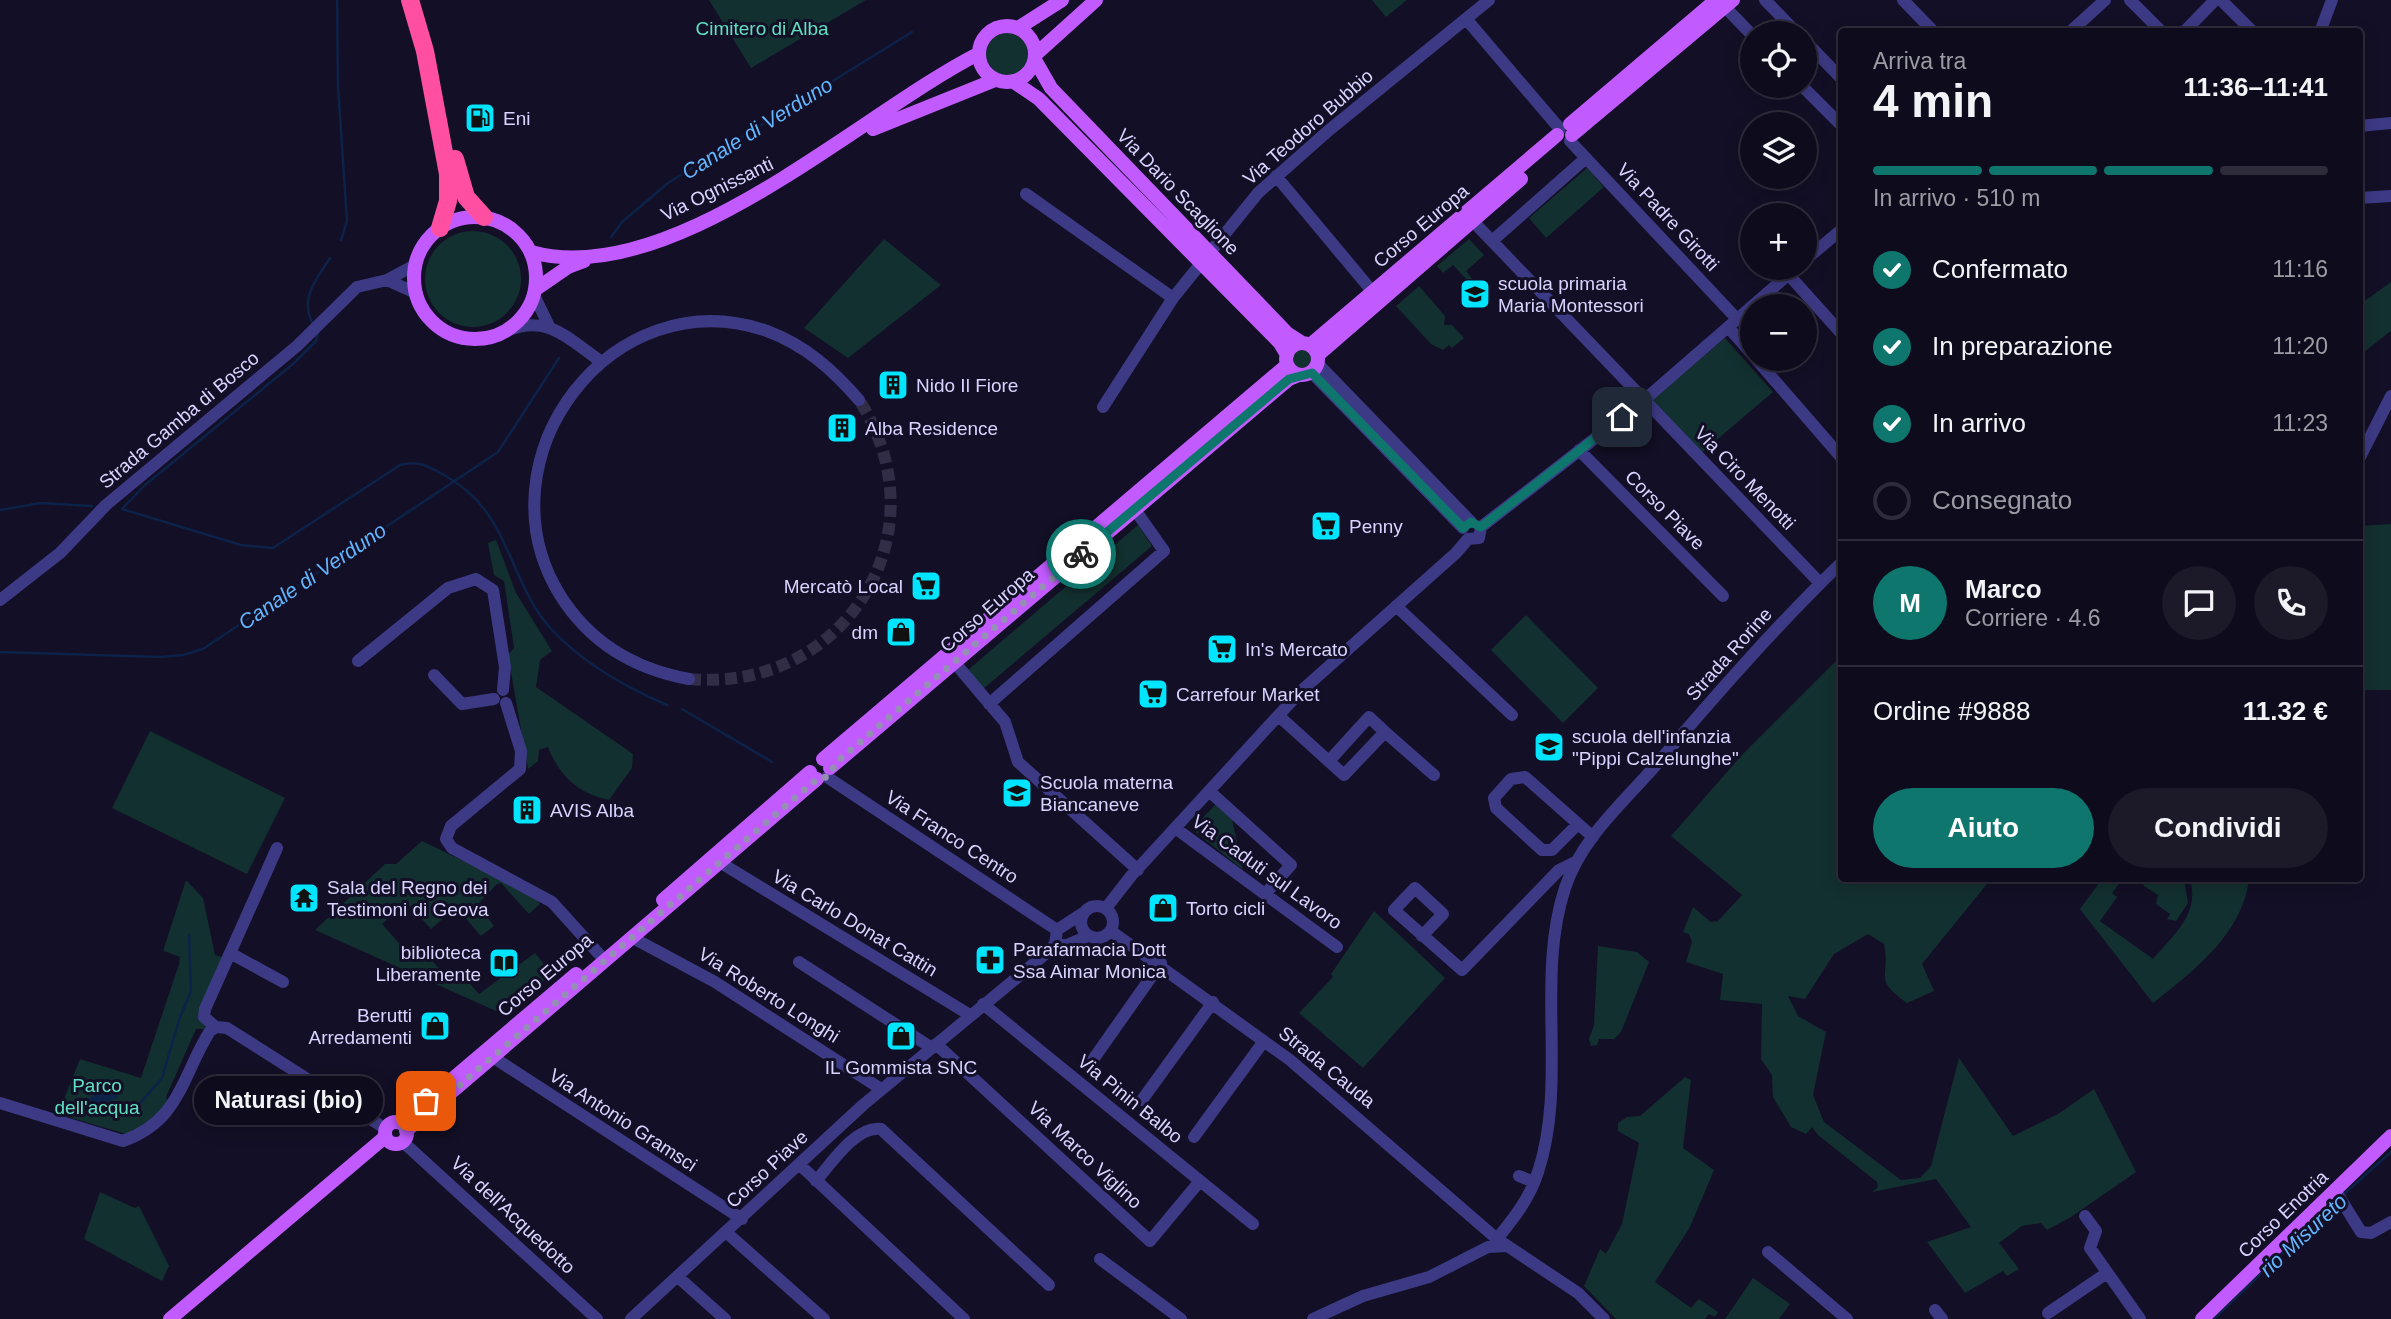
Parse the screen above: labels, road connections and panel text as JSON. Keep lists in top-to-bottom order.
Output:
{
  "streets": {
    "main road": [
      "Via Ognissanti",
      "Via Dario Scaglione",
      "Corso Europa",
      "Corso Enotria"
    ],
    "street": [
      "Via Teodoro Bubbio",
      "Via Padre Girotti",
      "Strada Gamba di Bosco",
      "Via Ciro Menotti",
      "Corso Piave",
      "Strada Rorine",
      "Via Franco Centro",
      "Via Caduti sul Lavoro",
      "Via Carlo Donat Cattin",
      "Via Roberto Longhi",
      "Strada Cauda",
      "Via Pinin Balbo",
      "Via Antonio Gramsci",
      "Via Marco Viglino",
      "Via dell'Acquedotto"
    ]
  },
  "crossings": [
    ["Via Teodoro Bubbio", "Via Dario Scaglione"],
    ["Via Teodoro Bubbio", "Via Padre Girotti"],
    ["Via Ognissanti", "Via Dario Scaglione"],
    ["Via Ognissanti", "Strada Gamba di Bosco"],
    ["Via Dario Scaglione", "Corso Europa"],
    ["Via Padre Girotti", "Corso Europa"],
    ["Corso Europa", "Via Ciro Menotti"],
    ["Corso Europa", "Via Franco Centro"],
    ["Corso Europa", "Via Carlo Donat Cattin"],
    ["Corso Europa", "Via Roberto Longhi"],
    ["Corso Europa", "Via Antonio Gramsci"],
    ["Corso Europa", "Via dell'Acquedotto"],
    ["Via Ciro Menotti", "Strada Rorine"],
    ["Corso Piave", "Via Carlo Donat Cattin"],
    ["Corso Piave", "Via Roberto Longhi"],
    ["Corso Piave", "Strada Cauda"],
    ["Corso Piave", "Via Pinin Balbo"],
    ["Corso Piave", "Via Antonio Gramsci"],
    ["Corso Piave", "Via Marco Viglino"],
    ["Strada Rorine", "Strada Cauda"],
    ["Via Pinin Balbo", "Via Marco Viglino"]
  ],
  "water": ["Canale di Verduno", "rio Misureto"],
  "parks": ["Cimitero di Alba", "Parco dell'acqua"],
  "places": {
    "fuel station": ["Eni"],
    "school or university": ["scuola primaria Maria Montessori", "scuola dell'infanzia \"Pippi Calzelunghe\"", "Scuola materna Biancaneve"],
    "building": ["Nido Il Fiore", "Alba Residence", "AVIS Alba"],
    "supermarket": [
      "Penny",
      "Mercatò Local",
      "In's Mercato",
      "Carrefour Market"
    ],
    "shop": [
      "dm",
      "Torto cicli",
      "Berutti Arredamenti",
      "IL Gommista SNC"
    ],
    "temple": ["Sala del Regno dei Testimoni di Geova"],
    "pharmacy": ["Parafarmacia Dott Ssa Aimar Monica"],
    "library": ["biblioteca Liberamente"],
    "other": ["Naturasi (bio)"]
  },
  "page": {
    "map_buttons": ["+", "−"],
    "heading": ["4 min", "Arriva tra", "11:36–11:41"],
    "panel": [
      "Marco",
      "Corriere · 4.6",
      "Ordine #9888",
      "11.32 €"
    ],
    "bar": "In arrivo · 510 m",
    "list": [
      ["Confermato", "11:16"],
      ["In preparazione", "11:20"],
      ["In arrivo", "11:23"],
      "Consegnato"
    ],
    "round": "M",
    "buttons": ["Aiuto", "Condividi"],
    "bubble": "Naturasi (bio)"
  }
}
